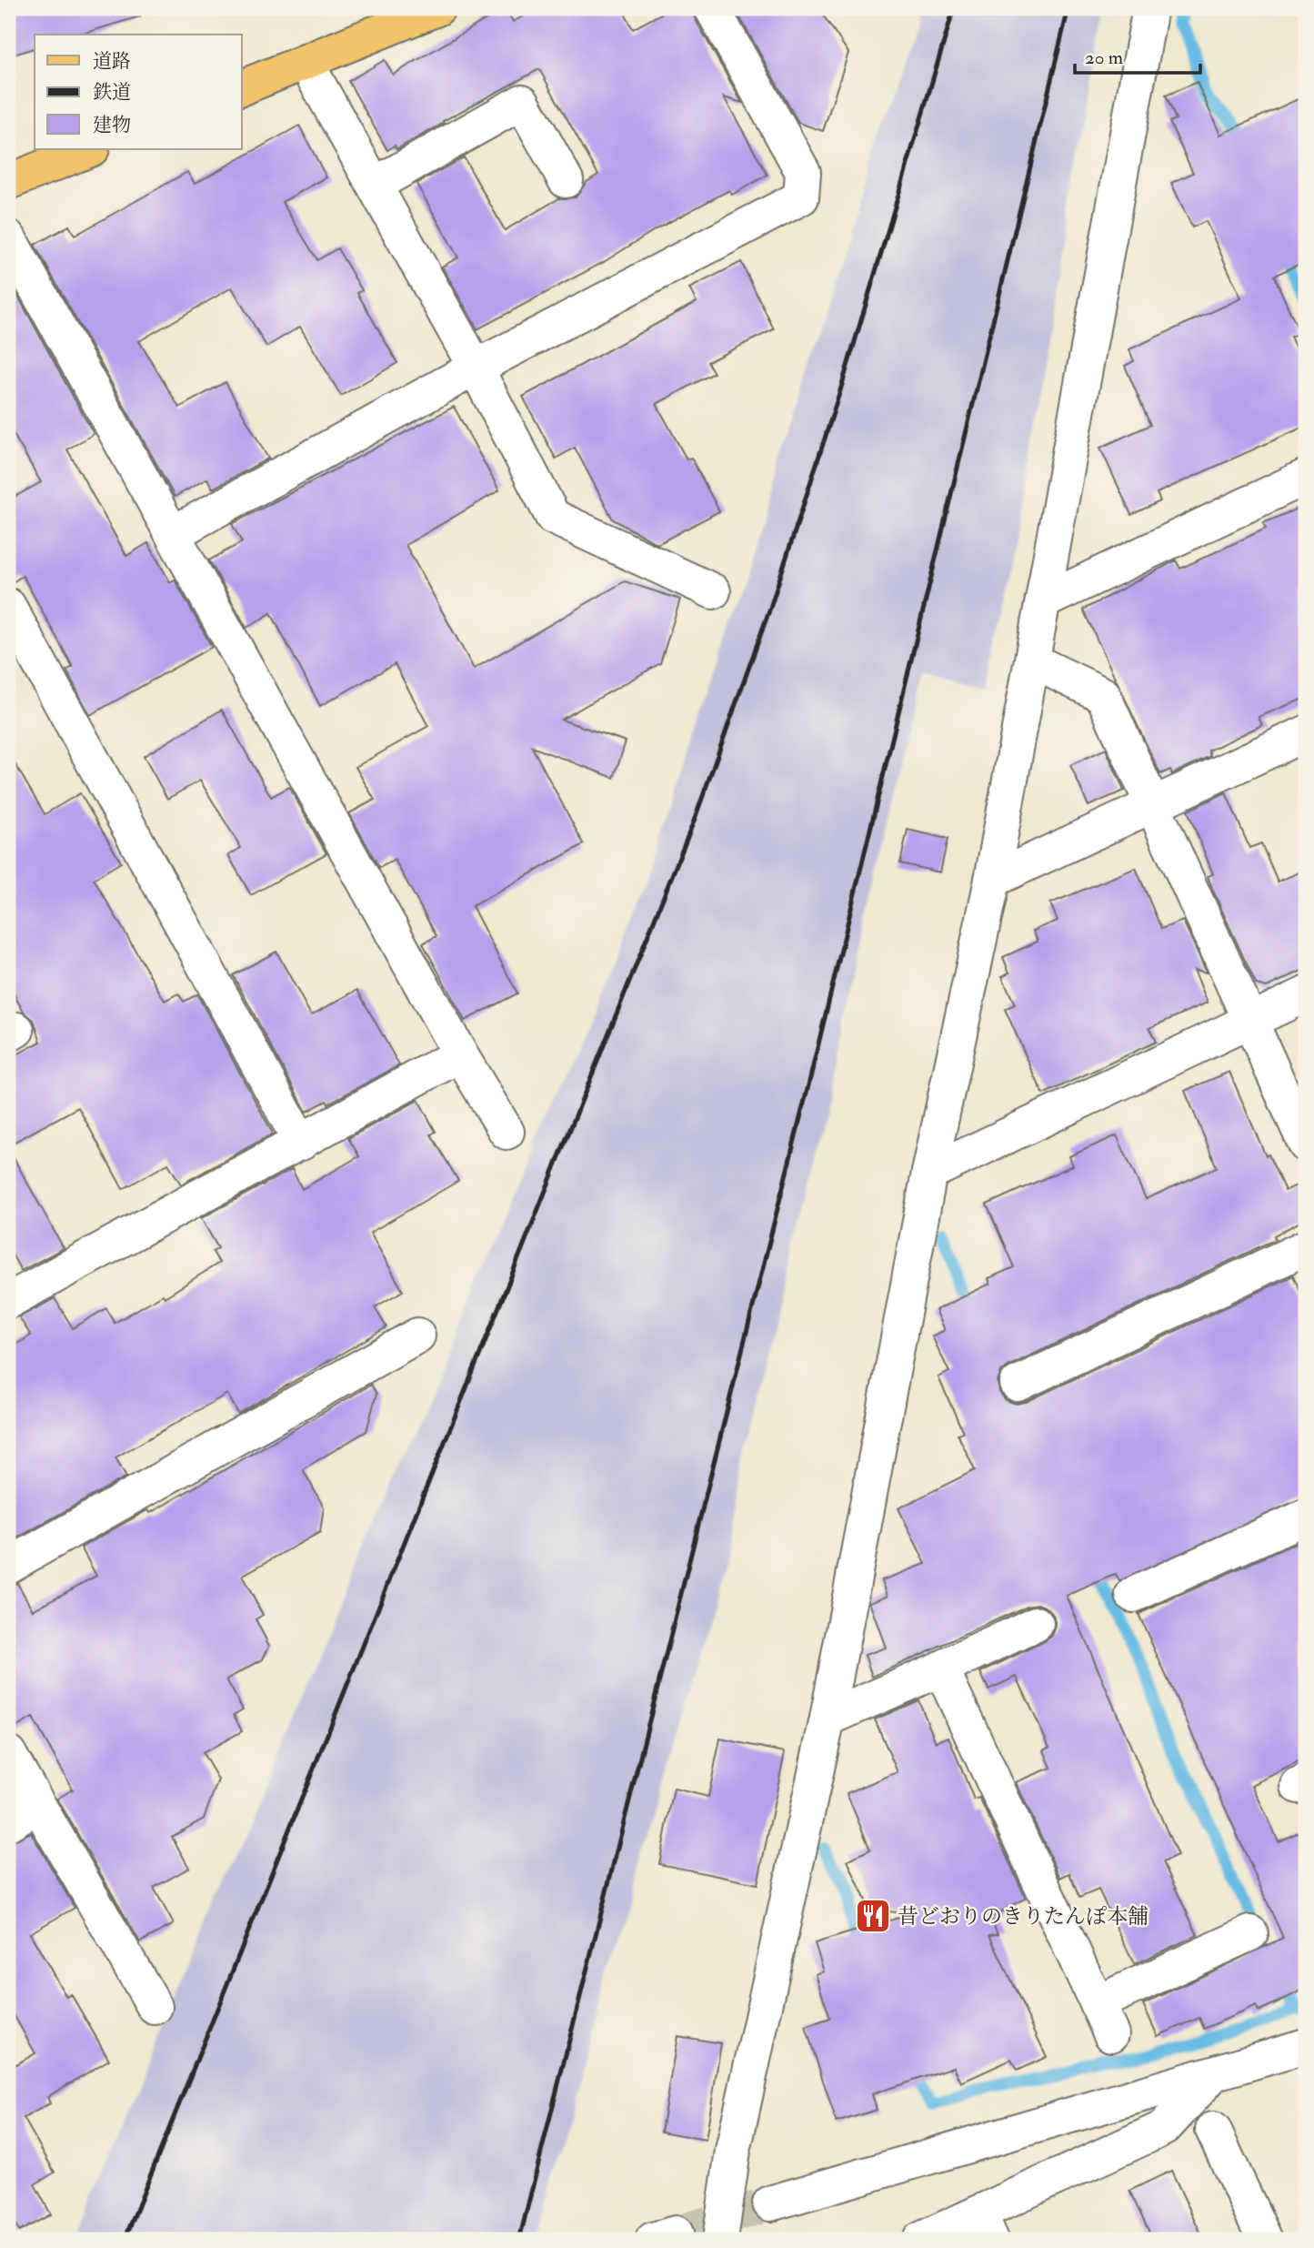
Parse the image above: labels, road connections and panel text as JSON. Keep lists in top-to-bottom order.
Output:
{
  "places": {
    "restaurant": ["昔どおりのきりたんぽ本舗"]
  },
  "legend": ["道路", "鉄道", "建物"],
  "scale_bar": "20 m"
}
